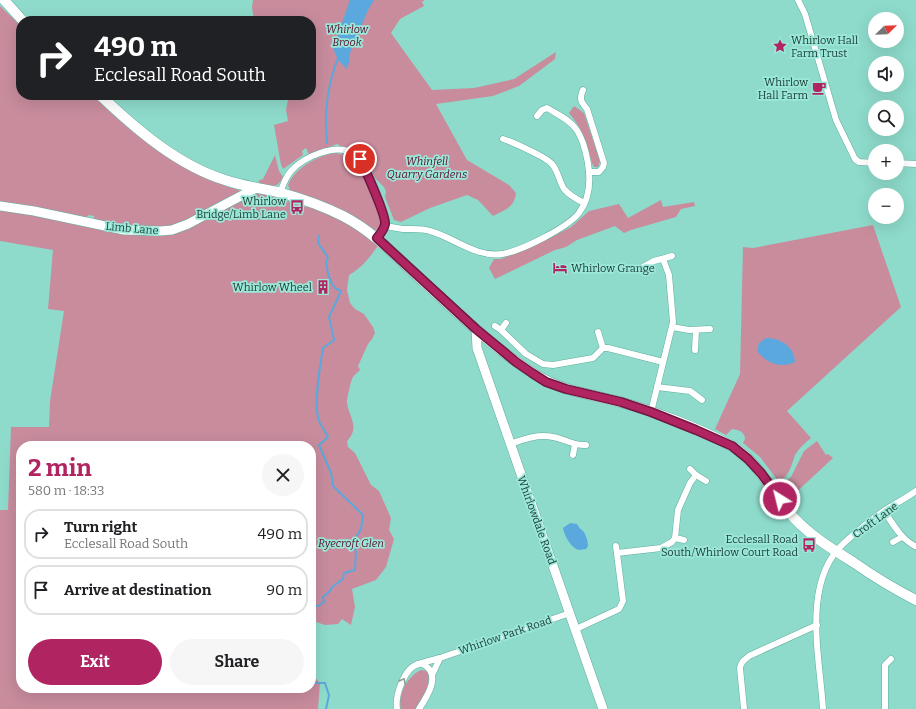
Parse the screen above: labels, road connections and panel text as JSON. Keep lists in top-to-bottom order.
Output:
{
  "streets": {
    "main road": ["Limb Lane", "Whirlowdale Road"],
    "street": ["Croft Lane", "Whirlow Park Road"]
  },
  "crossings": [
    ["Whirlowdale Road", "Whirlow Park Road"]
  ],
  "parks": ["Whirlow Brook", "Whinfell Quarry Gardens", "Ryecroft Glen"],
  "places": {
    "place": ["Whirlow Hall Farm Trust"],
    "cafe": ["Whirlow Hall Farm"],
    "bus stop": ["Whirlow Bridge/Limb Lane", "Ecclesall Road South/Whirlow Court Road"],
    "hotel": ["Whirlow Grange"],
    "building": ["Whirlow Wheel"]
  },
  "north": "top right",
  "page": {
    "map_buttons": ["+", "−"],
    "turn": ["490 m", "Ecclesall Road South"],
    "heading": ["2 min", "580 m · 18:33"],
    "list": [
      {
        "name": "Turn right",
        "note": "Ecclesall Road South",
        "value": "490 m"
      },
      {
        "name": "Arrive at destination",
        "value": "90 m"
      }
    ],
    "buttons": ["Exit", "Share"]
  }
}
